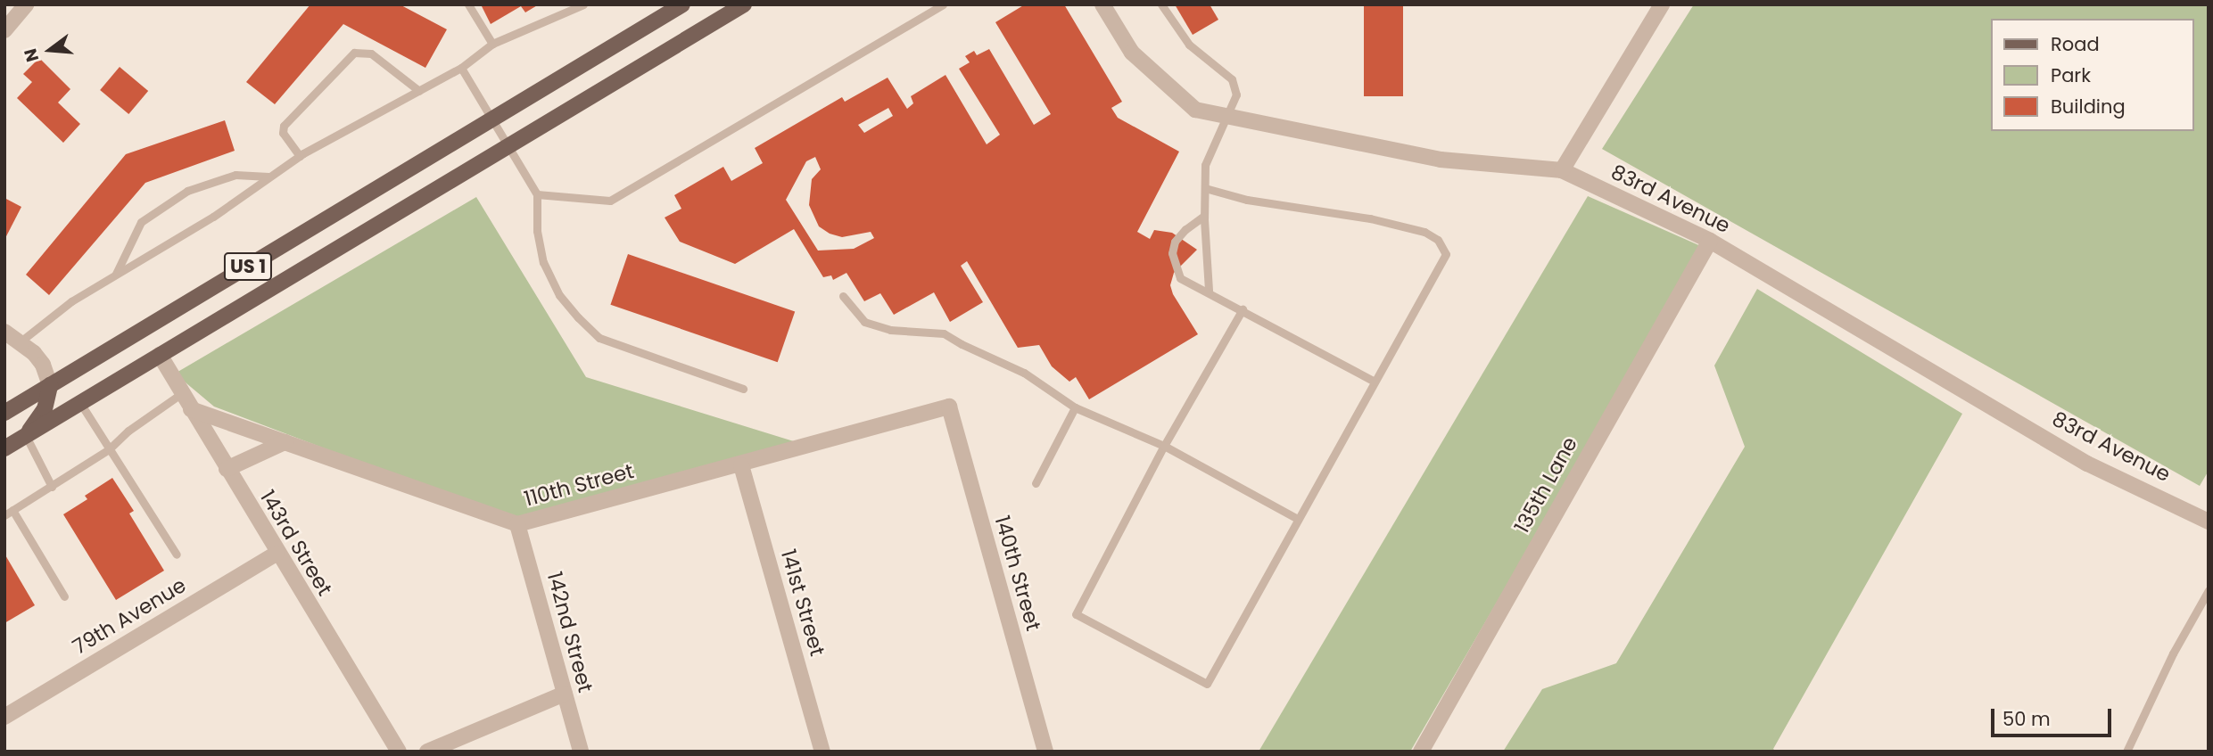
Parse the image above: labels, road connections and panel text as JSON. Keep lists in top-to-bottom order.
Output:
{
  "streets": {
    "main road": ["US 1"],
    "street": [
      "83rd Avenue",
      "110th Street",
      "135th Lane",
      "143rd Street",
      "140th Street",
      "141st Street",
      "79th Avenue",
      "142nd Street"
    ]
  },
  "crossings": [
    ["83rd Avenue", "135th Lane"],
    ["US 1", "143rd Street"],
    ["110th Street", "143rd Street"],
    ["110th Street", "140th Street"],
    ["110th Street", "141st Street"],
    ["110th Street", "142nd Street"],
    ["143rd Street", "79th Avenue"]
  ],
  "legend": ["Road", "Park", "Building"],
  "scale_bar": "50 m",
  "north": "left"
}
